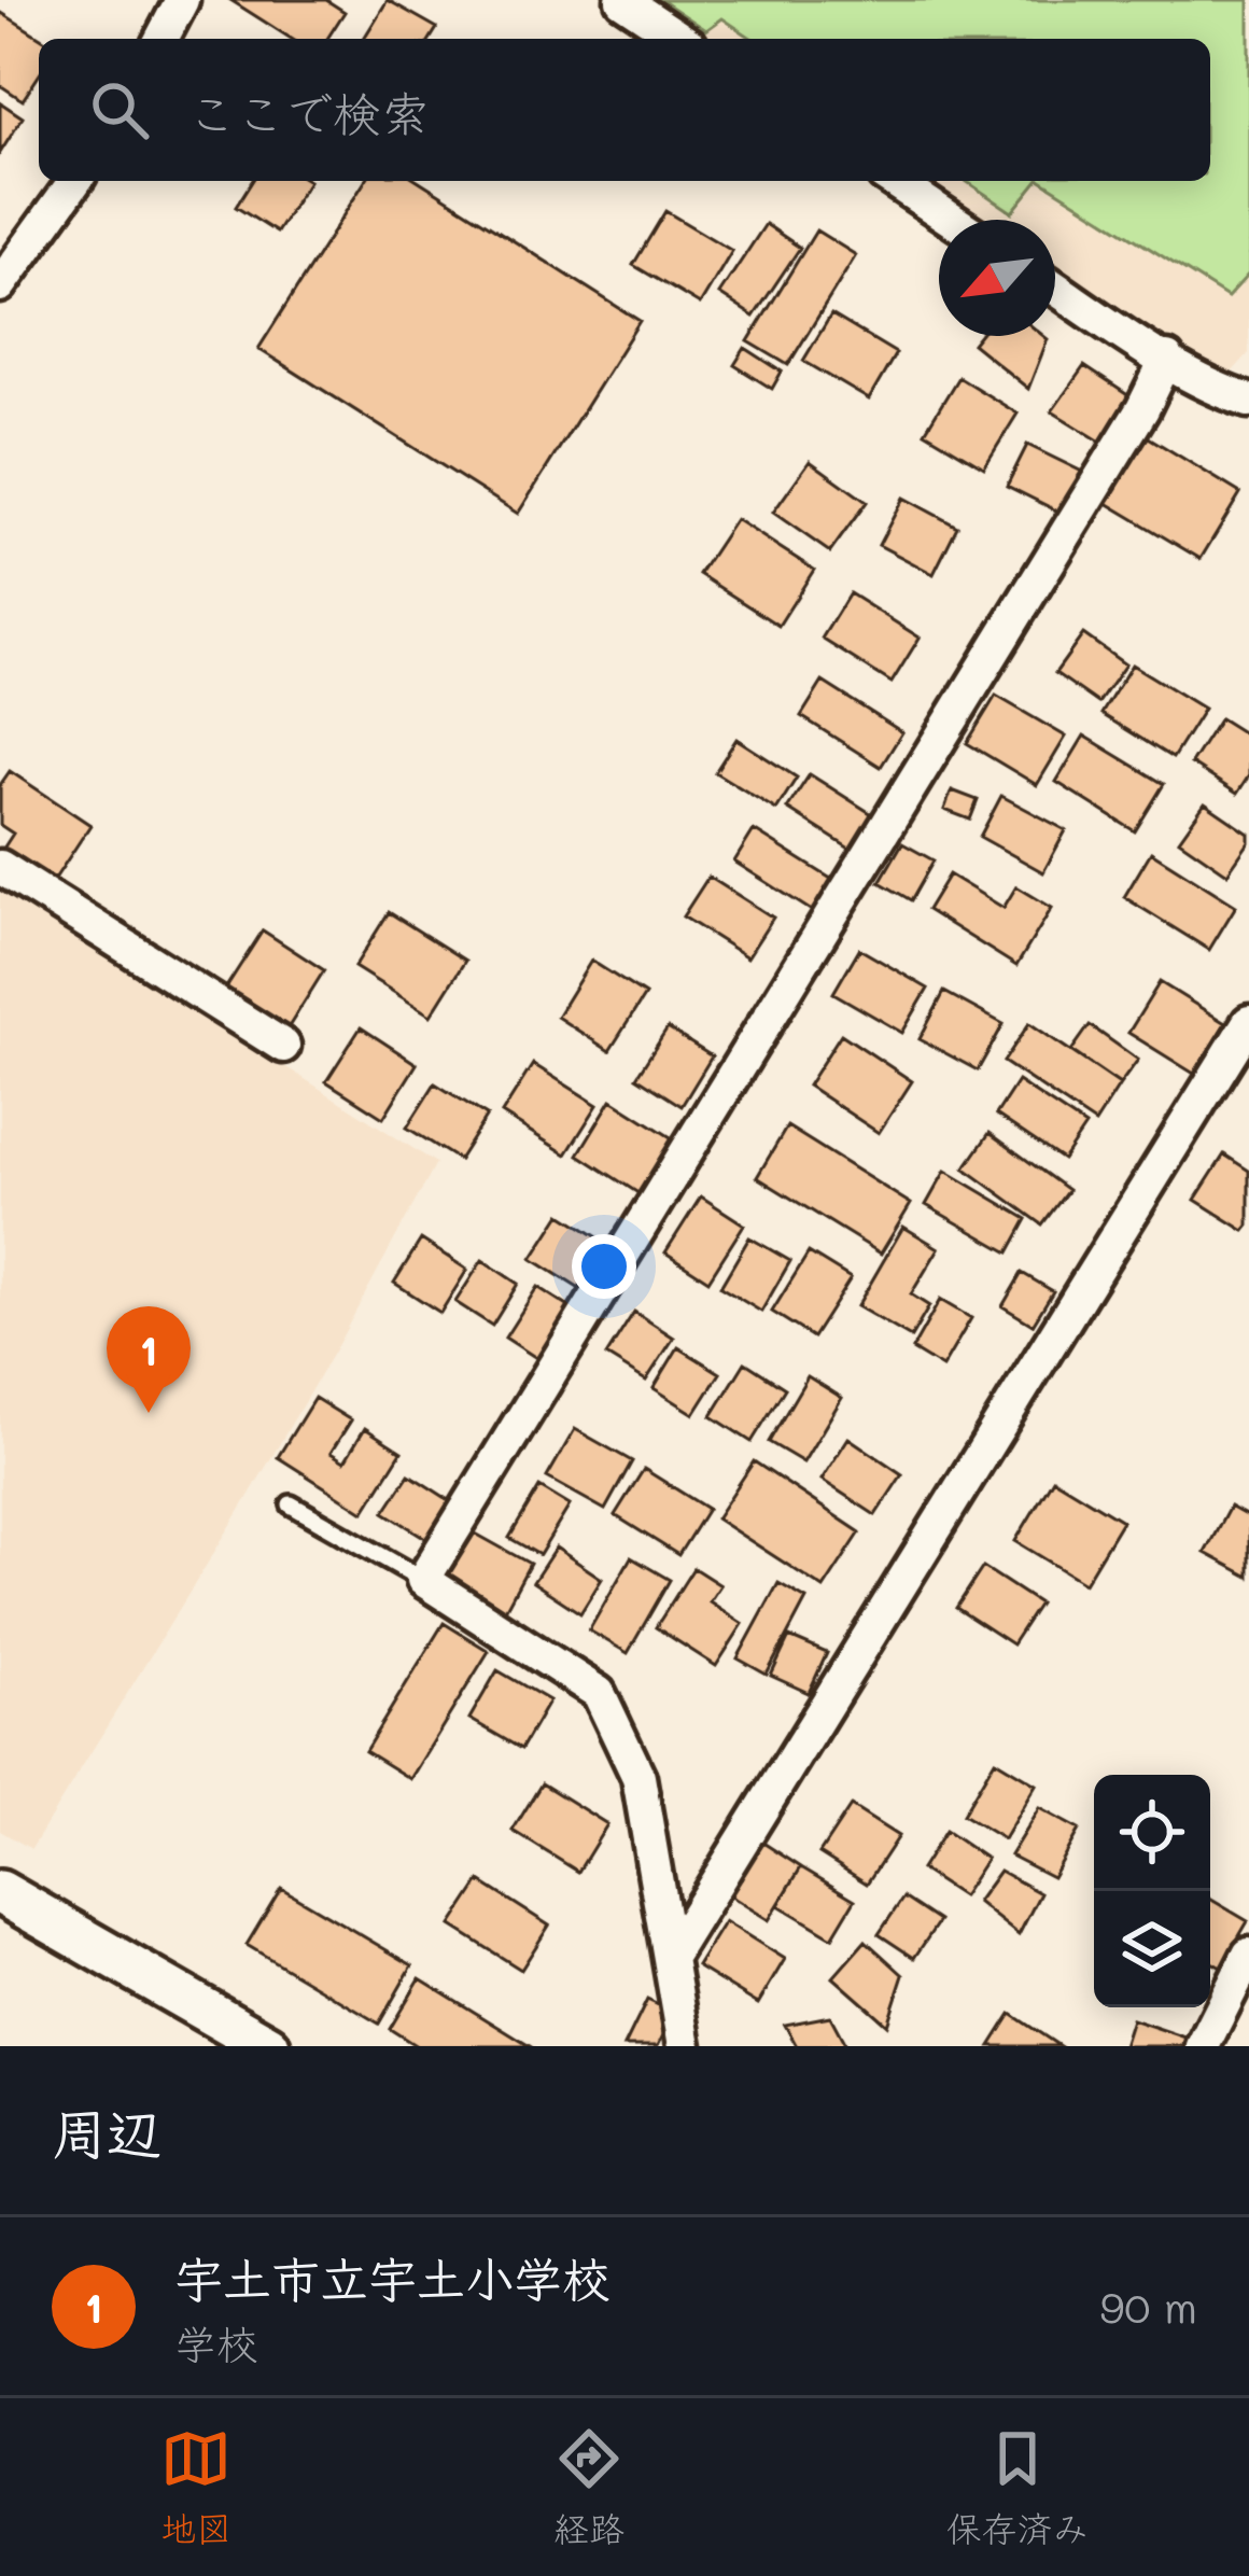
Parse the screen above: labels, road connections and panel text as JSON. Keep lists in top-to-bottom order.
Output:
{
  "north": "bottom left",
  "page": {
    "search": "ここで検索",
    "pins": "1",
    "heading": "周辺",
    "list": [
      {
        "mark": "1",
        "name": "宇土市立宇土小学校",
        "note": "学校",
        "value": "90 m"
      }
    ],
    "nav": ["地図", "経路", "保存済み"]
  }
}
